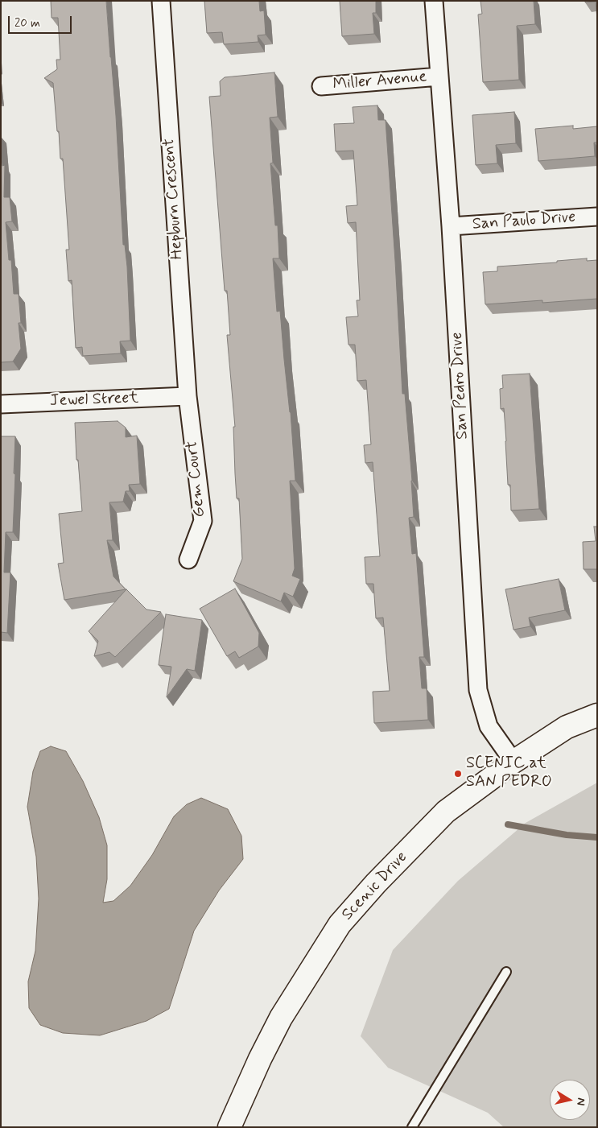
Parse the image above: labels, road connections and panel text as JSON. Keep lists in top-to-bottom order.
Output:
{
  "streets": {
    "street": [
      "Miller Avenue",
      "Hepburn Crescent",
      "San Paulo Drive",
      "San Pedro Drive",
      "Jewel Street",
      "Gem Court",
      "Scenic Drive"
    ]
  },
  "crossings": [
    ["Miller Avenue", "San Pedro Drive"],
    ["Hepburn Crescent", "Jewel Street"],
    ["Hepburn Crescent", "Gem Court"],
    ["San Paulo Drive", "San Pedro Drive"],
    ["San Pedro Drive", "Scenic Drive"],
    ["Jewel Street", "Gem Court"]
  ],
  "places": ["SCENIC at SAN PEDRO"],
  "scale_bar": "20 m",
  "north": "right"
}
